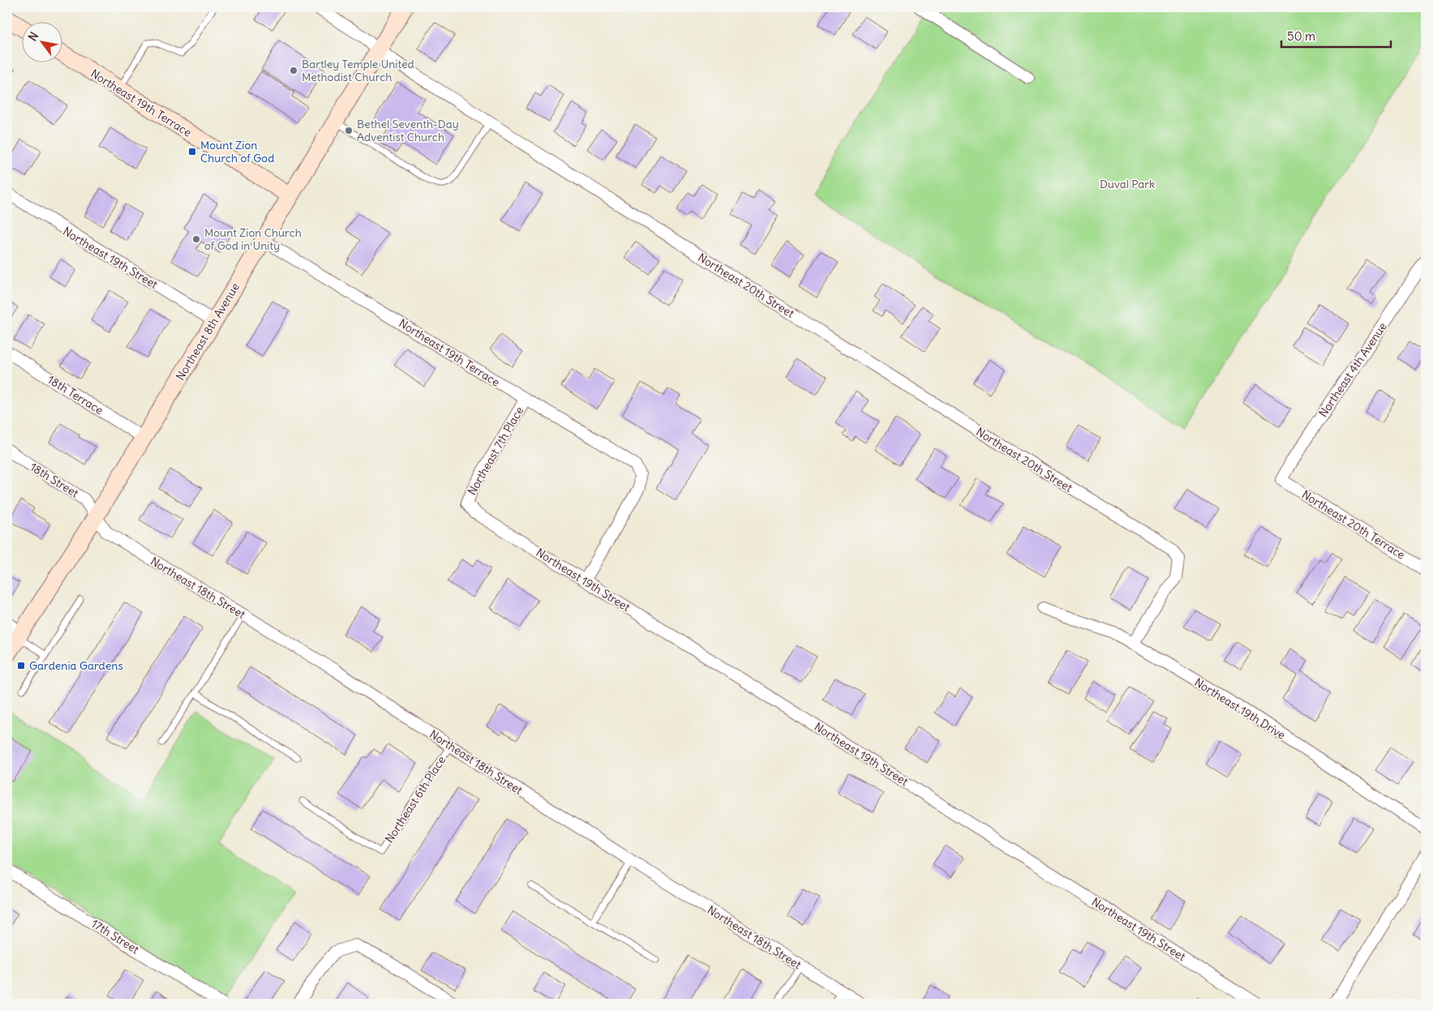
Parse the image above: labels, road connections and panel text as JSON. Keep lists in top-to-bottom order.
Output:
{
  "streets": {
    "street": [
      "Northeast 19th Terrace",
      "Northeast 19th Street",
      "Northeast 20th Street",
      "Northeast 8th Avenue",
      "Northeast 4th Avenue",
      "18th Terrace",
      "Northeast 7th Place",
      "18th Street",
      "Northeast 20th Terrace",
      "Northeast 18th Street",
      "Northeast 19th Drive",
      "17th Street"
    ],
    "lane": ["Northeast 6th Place"]
  },
  "crossings": [
    ["Northeast 19th Terrace", "Northeast 19th Street"],
    ["Northeast 19th Terrace", "Northeast 8th Avenue"],
    ["Northeast 19th Terrace", "Northeast 7th Place"],
    ["Northeast 19th Street", "Northeast 8th Avenue"],
    ["Northeast 19th Street", "Northeast 7th Place"],
    ["Northeast 20th Street", "Northeast 8th Avenue"],
    ["Northeast 20th Street", "Northeast 19th Drive"],
    ["Northeast 8th Avenue", "18th Terrace"],
    ["Northeast 8th Avenue", "18th Street"],
    ["Northeast 8th Avenue", "Northeast 18th Street"],
    ["Northeast 4th Avenue", "Northeast 20th Terrace"],
    ["18th Street", "Northeast 18th Street"],
    ["Northeast 18th Street", "Northeast 6th Place"]
  ],
  "parks": ["Duval Park"],
  "places": {
    "other": ["Bartley Temple United Methodist Church", "Bethel Seventh-Day Adventist Church", "Mount Zion Church of God in Unity"],
    "transit": ["Mount Zion Church of God", "Gardenia Gardens"]
  },
  "scale_bar": "50 m",
  "north": "top left"
}
